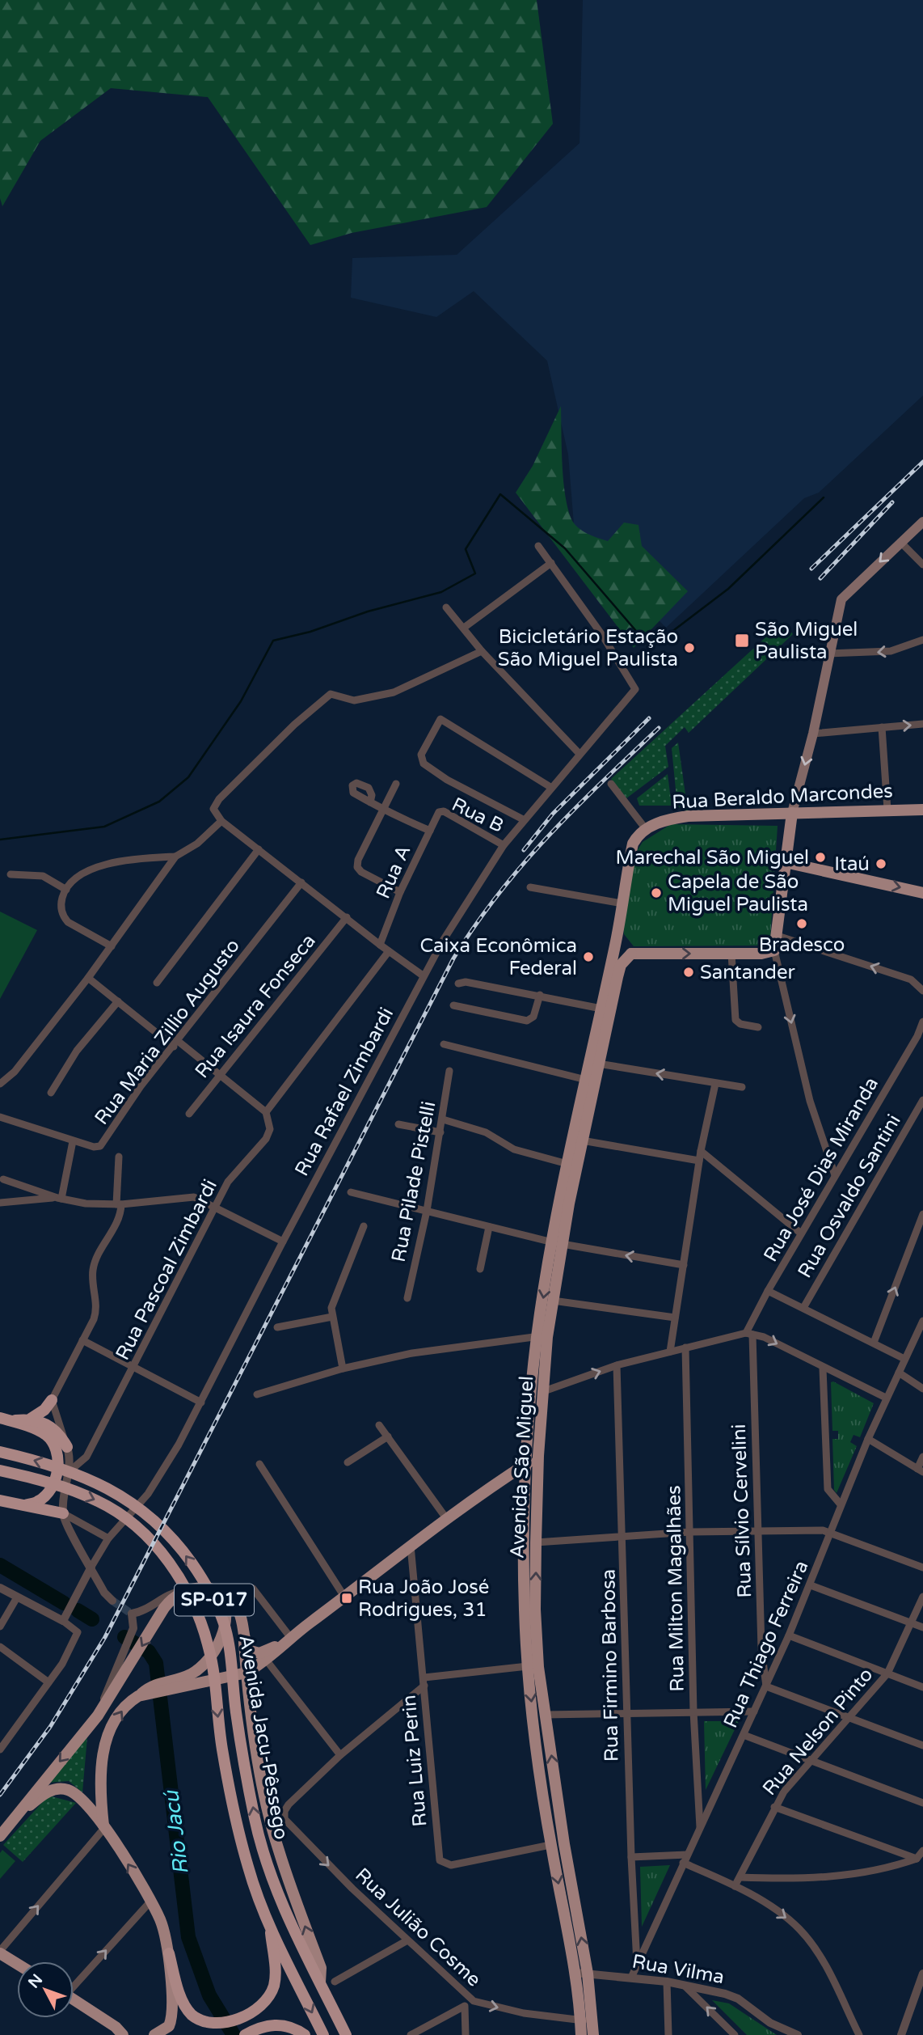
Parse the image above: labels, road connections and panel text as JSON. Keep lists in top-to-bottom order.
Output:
{
  "streets": {
    "highway": ["SP-017", "Avenida Jacu-Pêssego"],
    "main road": ["Rua Beraldo Marcondes", "Avenida São Miguel"],
    "street": [
      "Rua B",
      "Rua A",
      "Rua Isaura Fonseca",
      "Rua Maria Zillio Augusto",
      "Rua Rafael Zimbardi",
      "Rua José Dias Miranda",
      "Rua Pilade Pistelli",
      "Rua Osvaldo Santini",
      "Rua Pascoal Zimbardi",
      "Rua Sílvio Cervelini",
      "Rua Milton Magalhães",
      "Rua Thiago Ferreira",
      "Rua Firmino Barbosa",
      "Rua Nelson Pinto",
      "Rua Luiz Perin",
      "Rua Julião Cosme",
      "Rua Vilma"
    ]
  },
  "crossings": [
    ["Rua Beraldo Marcondes", "Avenida São Miguel"],
    ["Rua B", "Rua A"],
    ["Rua B", "Rua Rafael Zimbardi"],
    ["Rua José Dias Miranda", "Rua Sílvio Cervelini"],
    ["Avenida São Miguel", "Rua Luiz Perin"],
    ["Avenida São Miguel", "Rua Julião Cosme"],
    ["Avenida São Miguel", "Rua Vilma"],
    ["Rua Sílvio Cervelini", "Rua Thiago Ferreira"],
    ["Rua Milton Magalhães", "Rua Thiago Ferreira"],
    ["Rua Thiago Ferreira", "Rua Firmino Barbosa"],
    ["Rua Thiago Ferreira", "Rua Vilma"]
  ],
  "water": ["Rio Jacú"],
  "places": {
    "transit": ["São Miguel Paulista", "Rua João José Rodrigues, 31"],
    "other": [
      "Bicicletário Estação São Miguel Paulista",
      "Marechal São Miguel",
      "Itaú",
      "Capela de São Miguel Paulista",
      "Bradesco",
      "Caixa Econômica Federal",
      "Santander"
    ]
  },
  "north": "top left"
}
